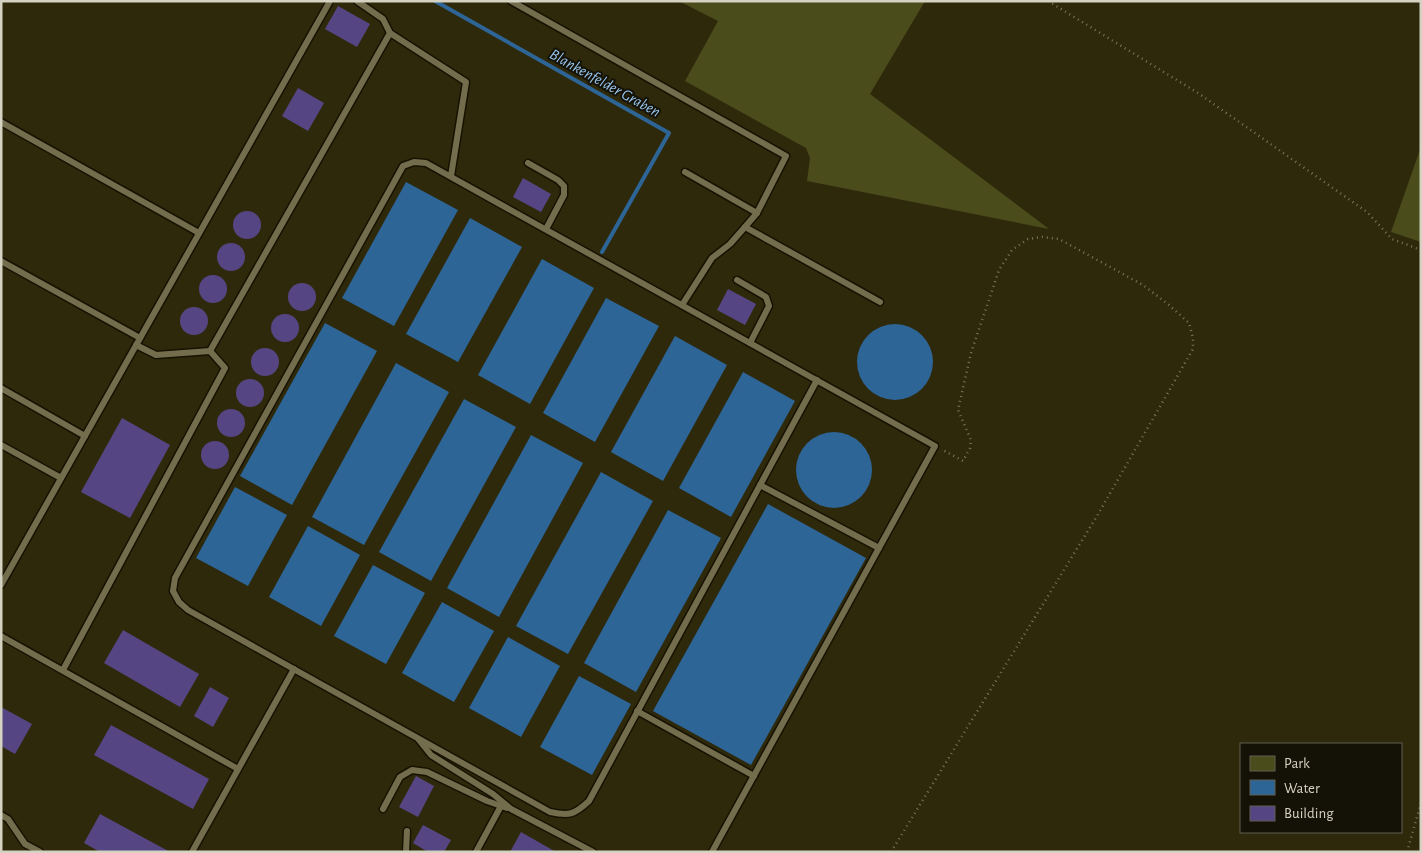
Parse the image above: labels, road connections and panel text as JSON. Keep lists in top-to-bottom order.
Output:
{
  "water": ["Blankenfelder Graben"],
  "legend": ["Park", "Water", "Building"]
}
